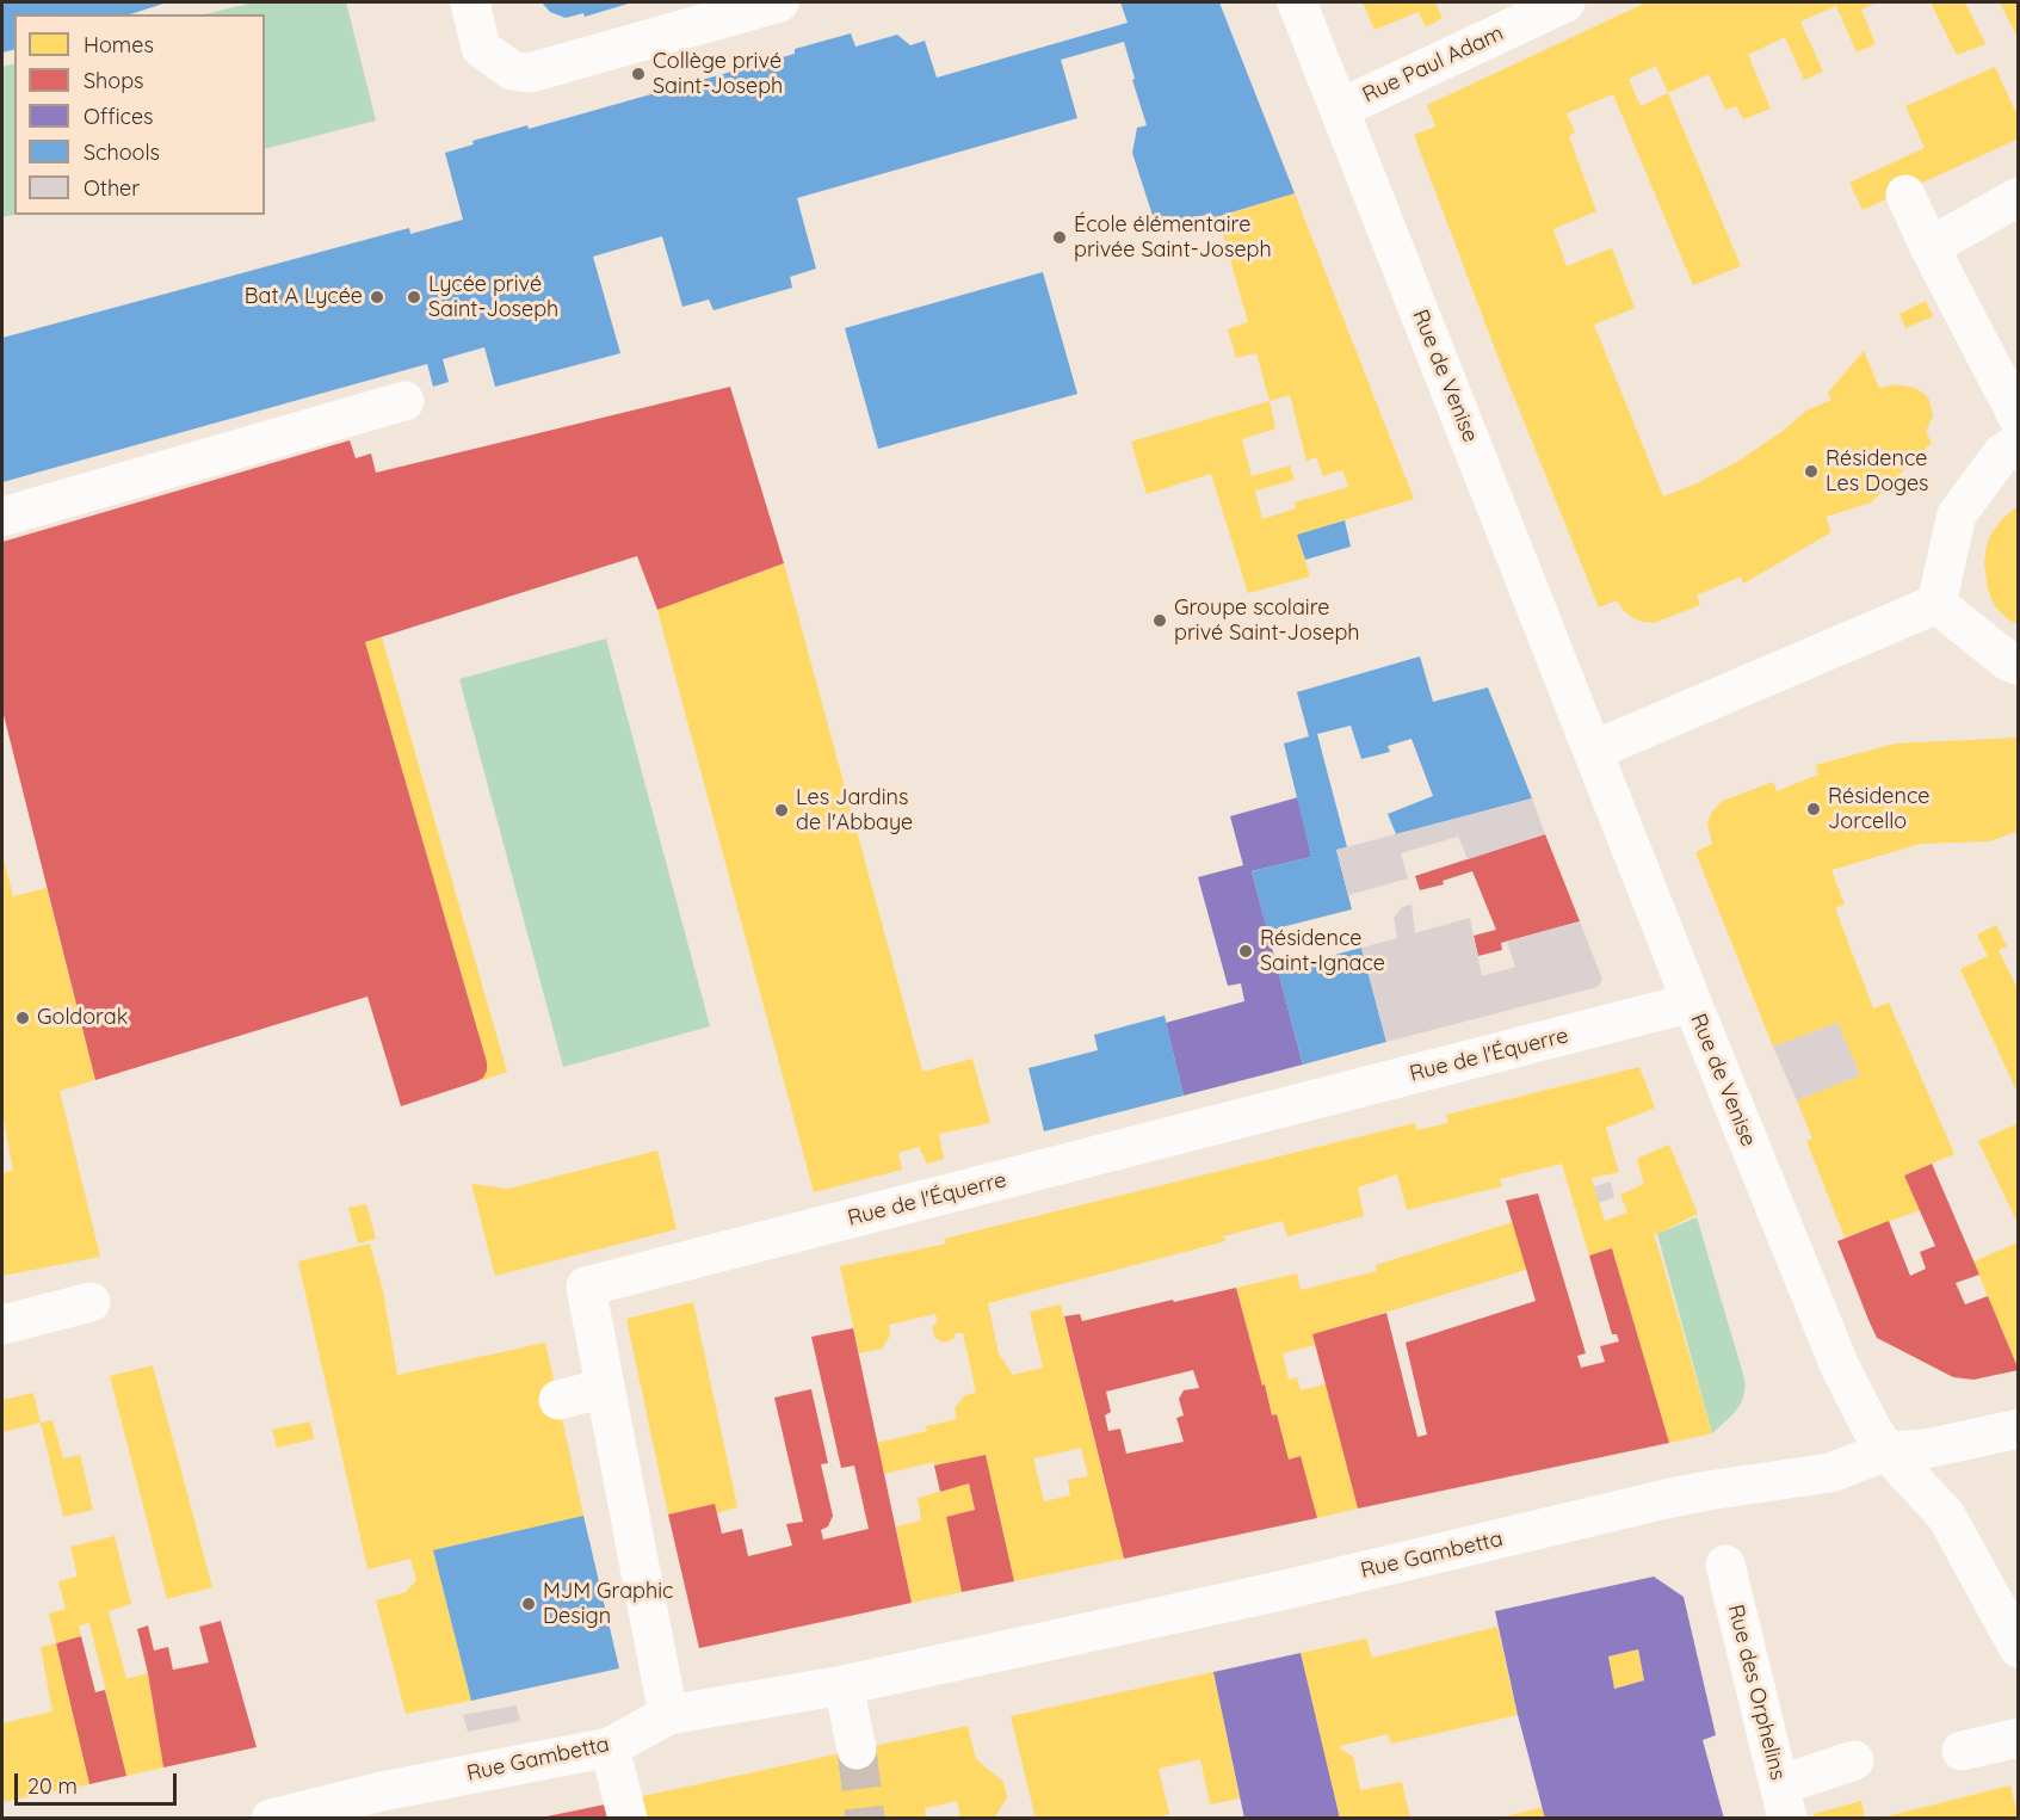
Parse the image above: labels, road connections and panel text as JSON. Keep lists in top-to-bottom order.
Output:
{
  "streets": {
    "street": [
      "Rue Paul Adam",
      "Rue de Venise",
      "Rue de l'Équerre",
      "Rue Gambetta",
      "Rue des Orphelins"
    ]
  },
  "crossings": [
    ["Rue Paul Adam", "Rue de Venise"],
    ["Rue de Venise", "Rue de l'Équerre"],
    ["Rue de Venise", "Rue Gambetta"],
    ["Rue de l'Équerre", "Rue Gambetta"]
  ],
  "places": [
    "Collège privé Saint-Joseph",
    "École élémentaire privée Saint-Joseph",
    "Bat A Lycée",
    "Lycée privé Saint-Joseph",
    "Résidence Les Doges",
    "Groupe scolaire privé Saint-Joseph",
    "Résidence Jorcello",
    "Les Jardins de l'Abbaye",
    "Résidence Saint-Ignace",
    "Goldorak",
    "MJM Graphic Design"
  ],
  "legend": [
    "Homes",
    "Shops",
    "Offices",
    "Schools",
    "Other"
  ],
  "scale_bar": "20 m"
}
